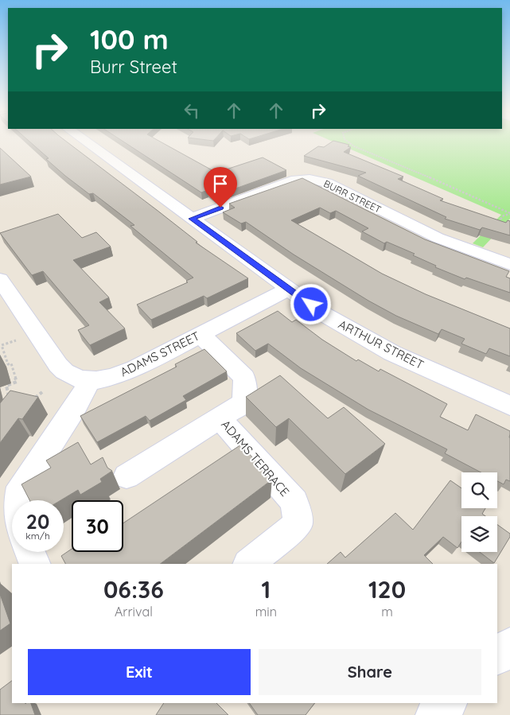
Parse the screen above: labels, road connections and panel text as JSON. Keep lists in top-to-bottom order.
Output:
{
  "streets": {
    "street": [
      "BURR STREET",
      "ARTHUR STREET",
      "ADAMS STREET",
      "ADAMS TERRACE"
    ]
  },
  "crossings": [
    ["BURR STREET", "ARTHUR STREET"],
    ["ARTHUR STREET", "ADAMS STREET"],
    ["ADAMS STREET", "ADAMS TERRACE"]
  ],
  "page": {
    "turn": ["100 m", "Burr Street"],
    "speed": "20 km/h",
    "limit": "30",
    "eta": [
      "06:36",
      "Arrival",
      "1",
      "min",
      "120",
      "m"
    ],
    "buttons": ["Exit", "Share"]
  }
}
